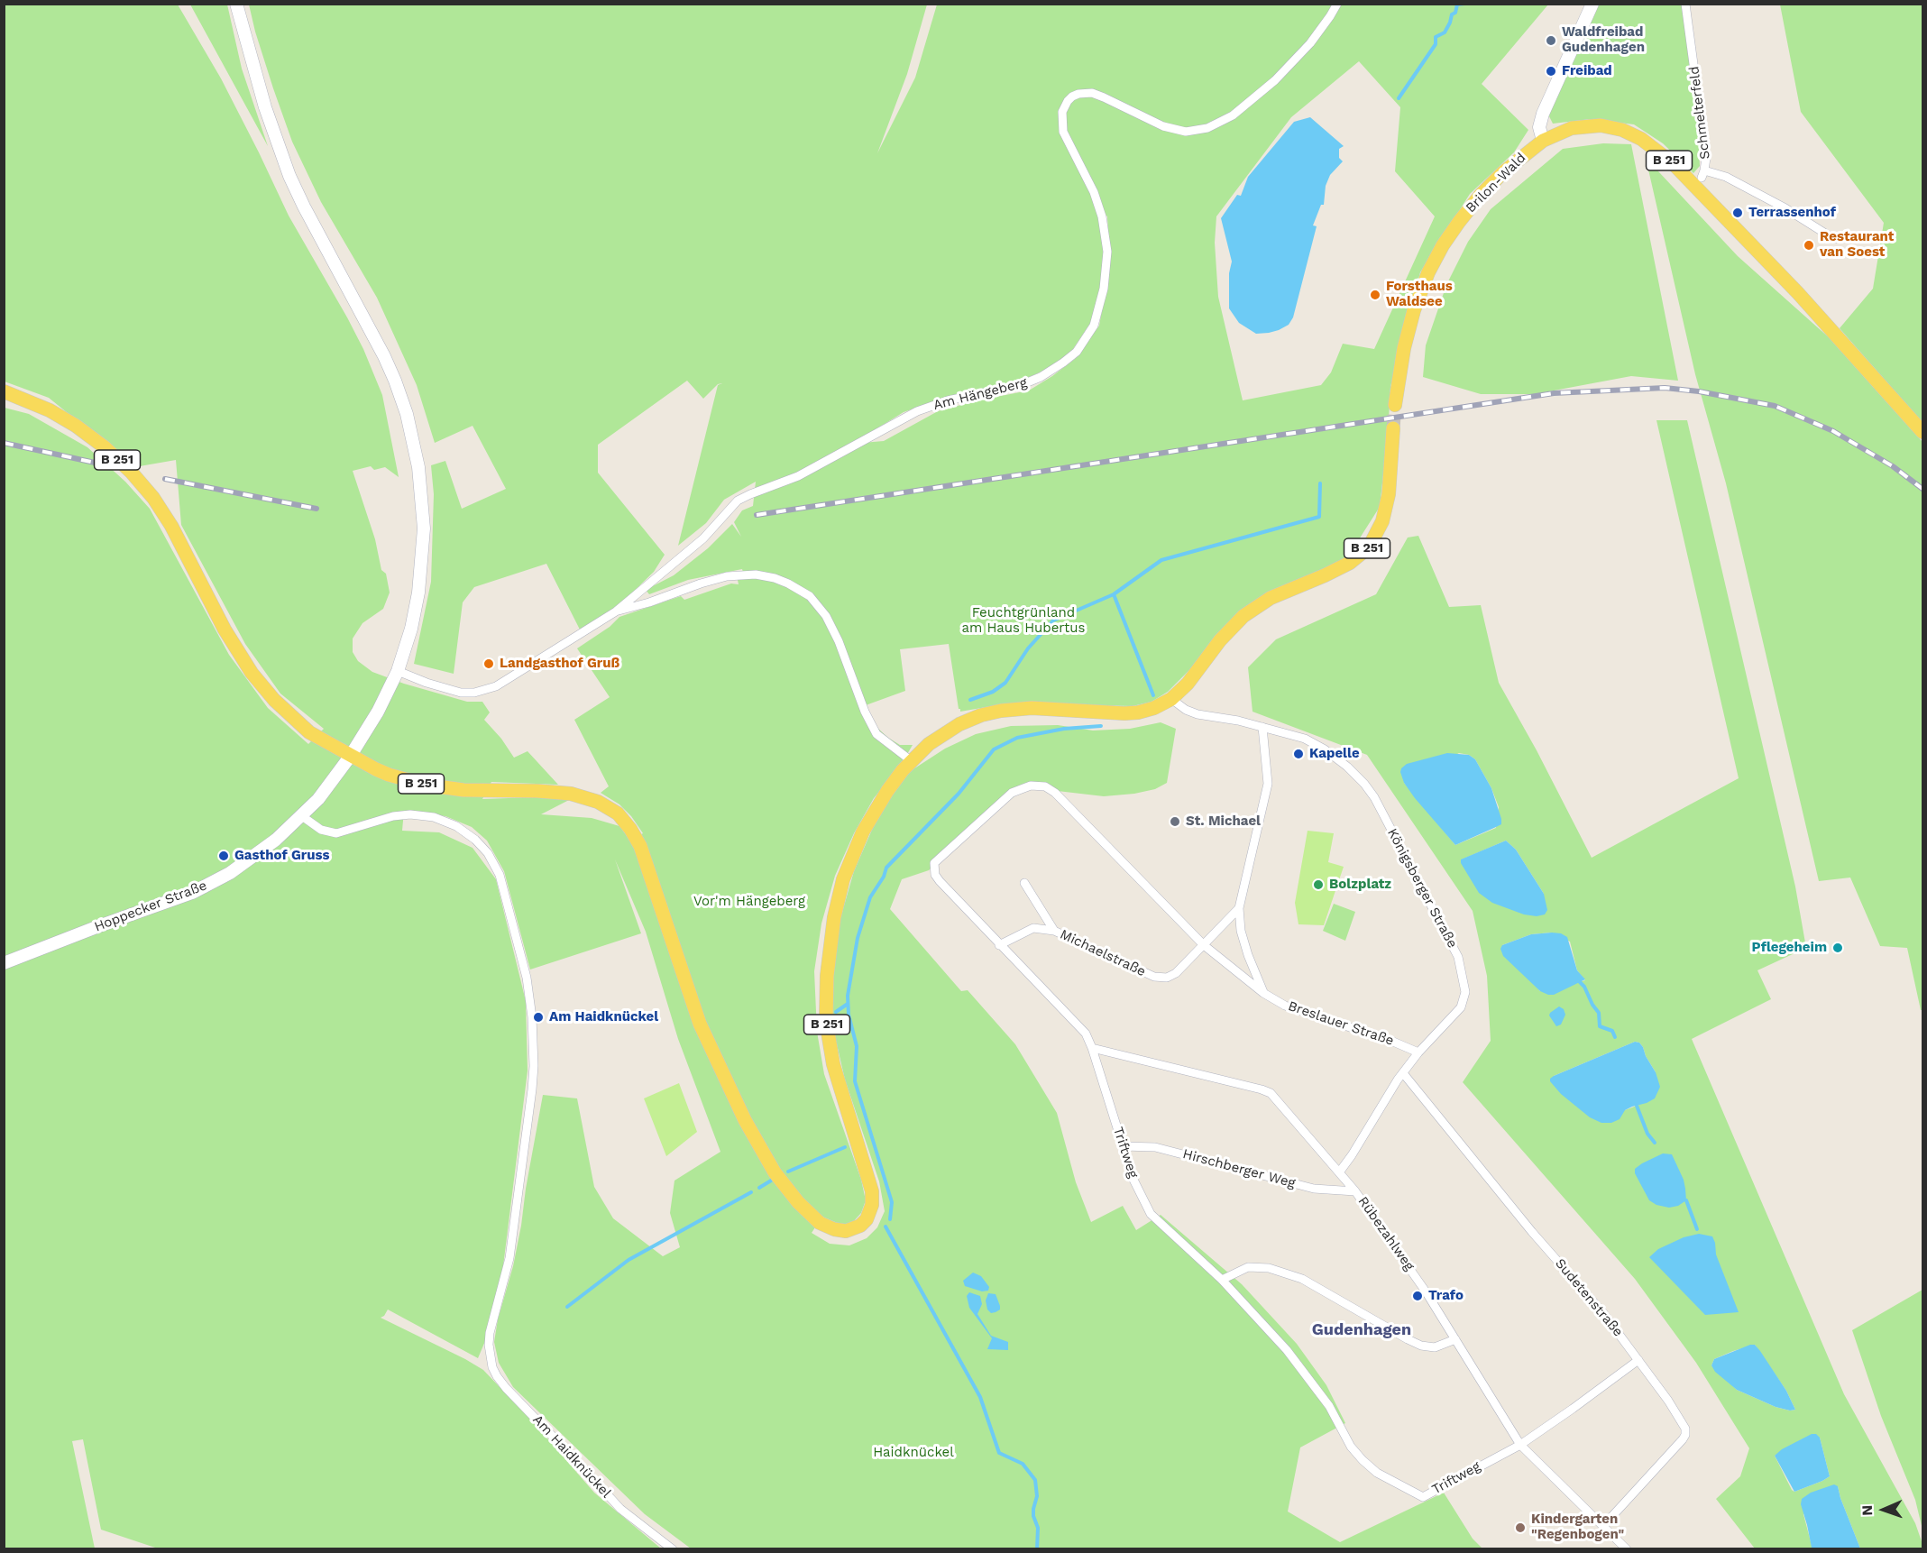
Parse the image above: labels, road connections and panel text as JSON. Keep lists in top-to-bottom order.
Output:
{
  "streets": {
    "main road": ["B 251", "Brilon-Wald", "Hoppecker Straße"],
    "street": [
      "Schmelterfeld",
      "Am Hängeberg",
      "Königsberger Straße",
      "Michaelstraße",
      "Breslauer Straße",
      "Triftweg",
      "Hirschberger Weg",
      "Rübezahlweg",
      "Sudetenstraße",
      "Am Haidknückel"
    ]
  },
  "crossings": [
    ["B 251", "Königsberger Straße"],
    ["B 251", "Hoppecker Straße"],
    ["Am Hängeberg", "Hoppecker Straße"],
    ["Königsberger Straße", "Breslauer Straße"],
    ["Königsberger Straße", "Rübezahlweg"],
    ["Königsberger Straße", "Sudetenstraße"],
    ["Hoppecker Straße", "Am Haidknückel"],
    ["Michaelstraße", "Breslauer Straße"],
    ["Michaelstraße", "Triftweg"],
    ["Breslauer Straße", "Triftweg"],
    ["Triftweg", "Hirschberger Weg"],
    ["Triftweg", "Rübezahlweg"],
    ["Triftweg", "Sudetenstraße"],
    ["Hirschberger Weg", "Rübezahlweg"],
    ["Rübezahlweg", "Sudetenstraße"]
  ],
  "districts": ["Gudenhagen"],
  "parks": ["Feuchtgrünland am Haus Hubertus", "Vor'm Hängeberg", "Haidknückel"],
  "places": [
    "Waldfreibad Gudenhagen",
    "Freibad",
    "Terrassenhof",
    "Restaurant van Soest",
    "Forsthaus Waldsee",
    "Landgasthof Gruß",
    "Kapelle",
    "St. Michael",
    "Gasthof Gruss",
    "Bolzplatz",
    "Pflegeheim",
    "Am Haidknückel",
    "Trafo",
    "Kindergarten \"Regenbogen\""
  ],
  "north": "left"
}
